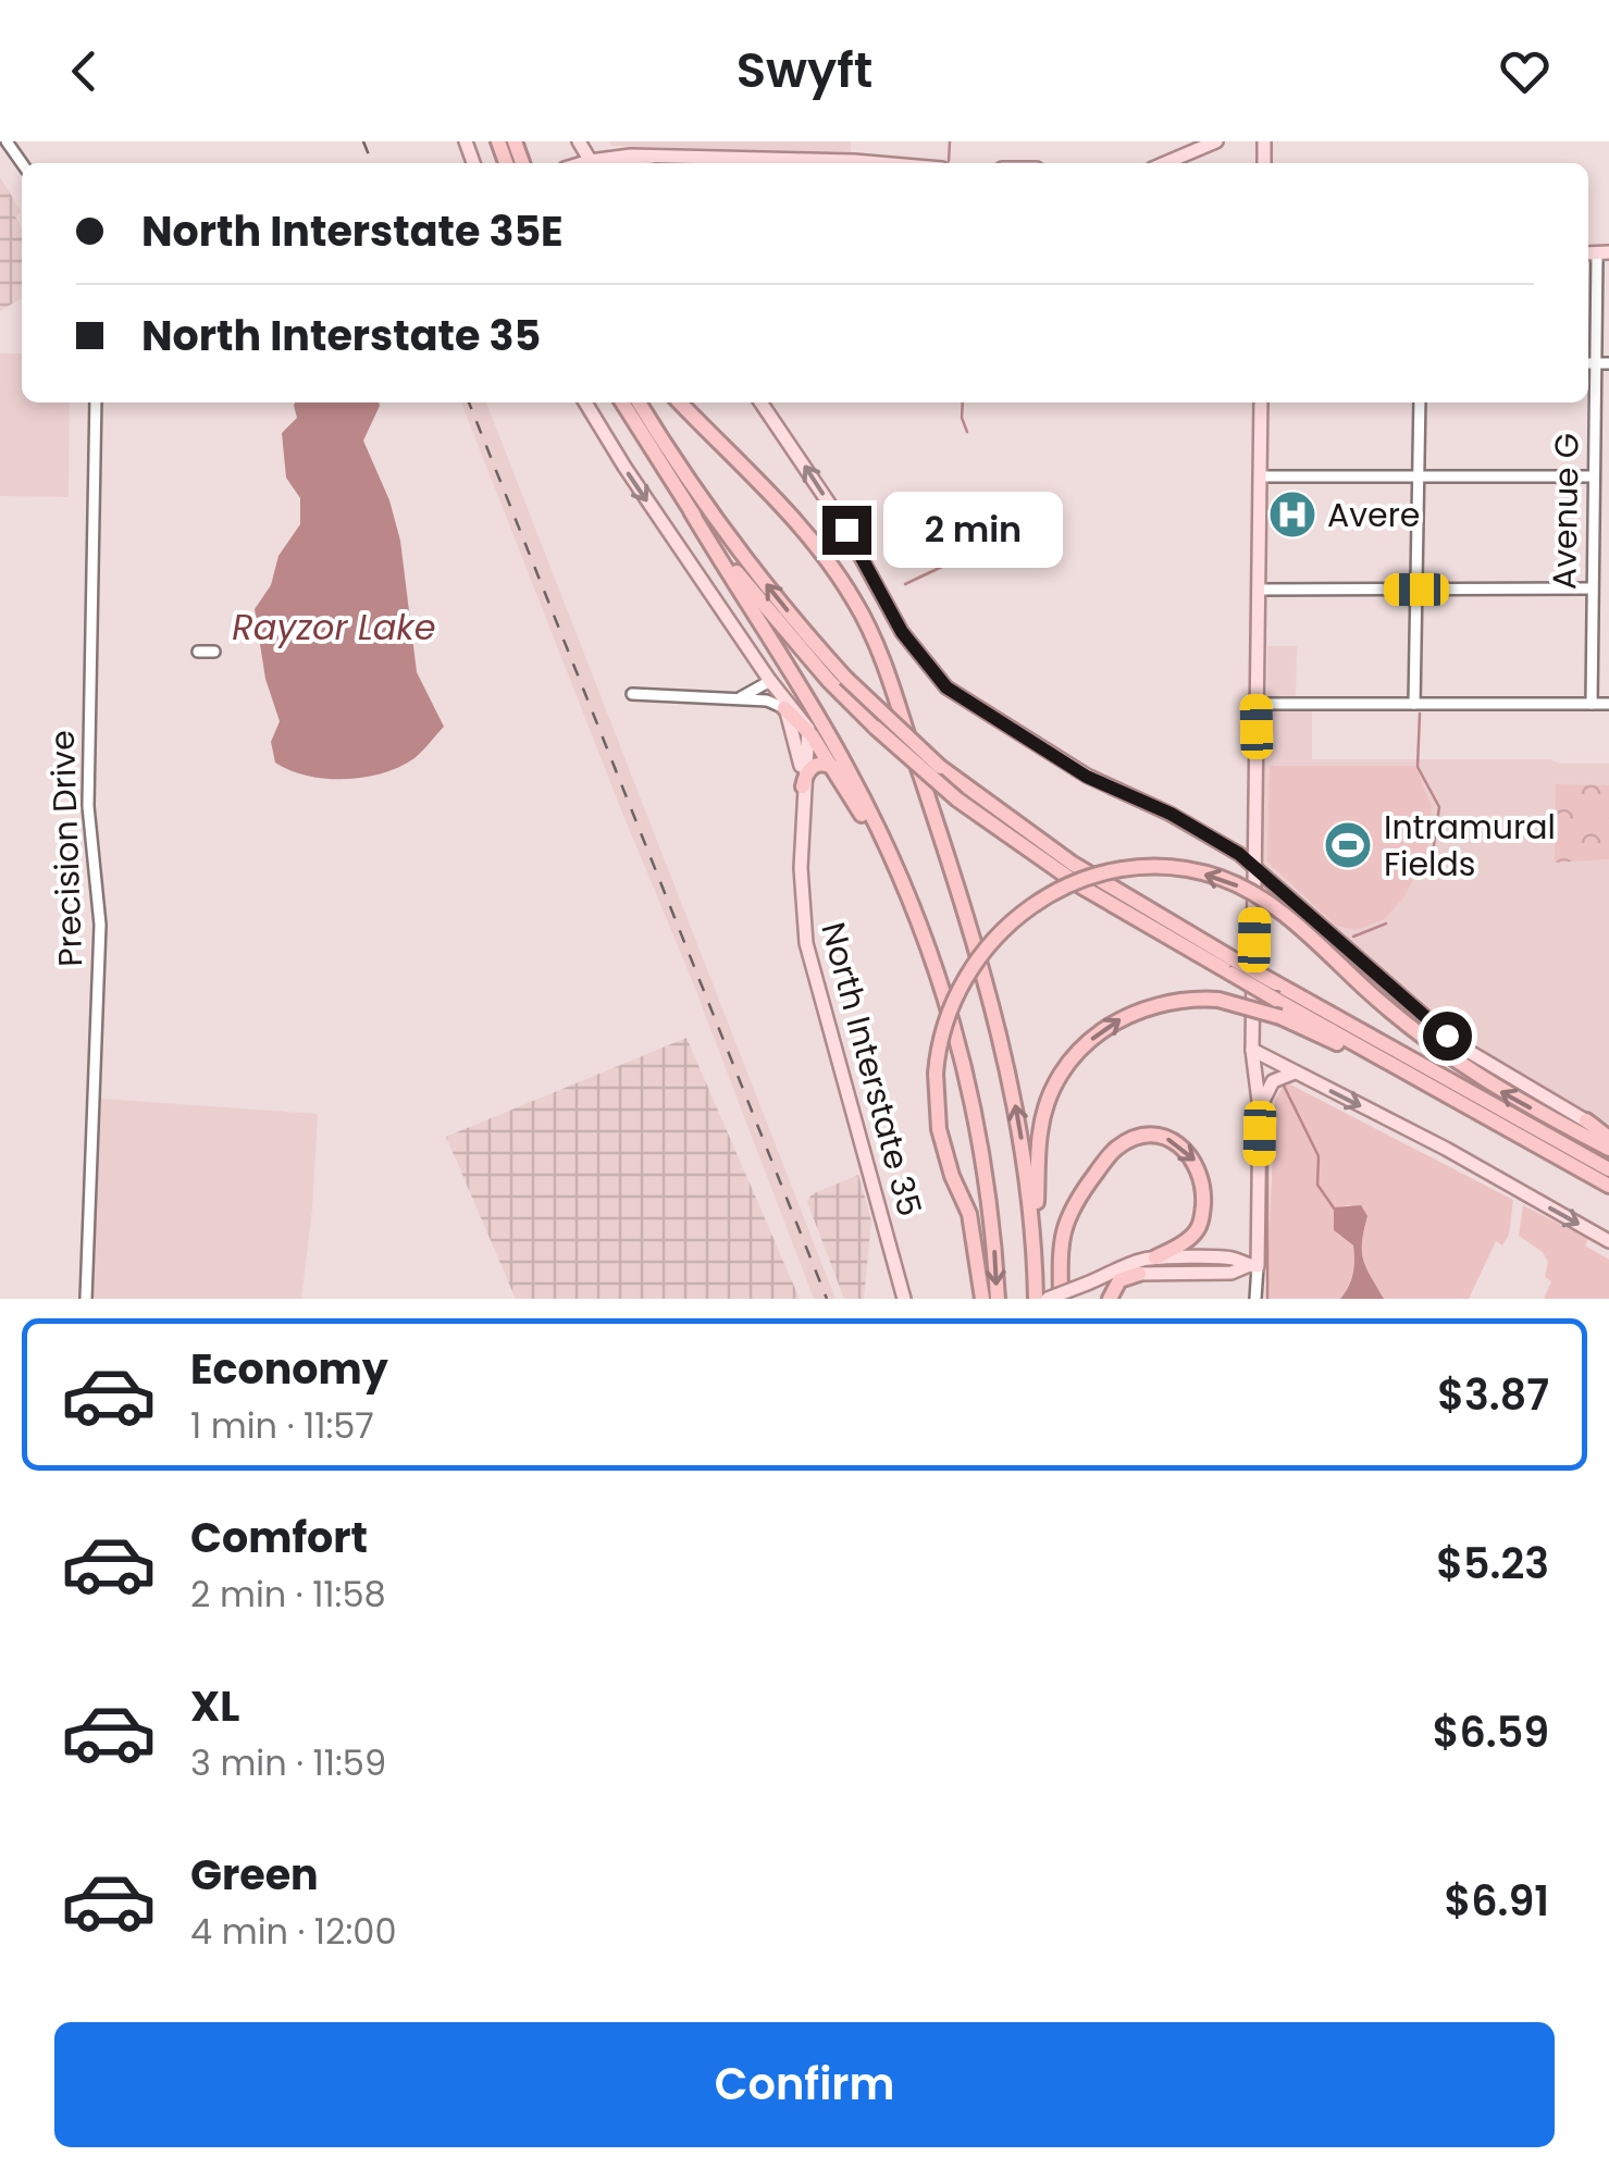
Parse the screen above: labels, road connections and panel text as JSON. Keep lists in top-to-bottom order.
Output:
{
  "streets": {
    "main road": ["North Interstate 35"],
    "street": ["Avenue G", "Precision Drive"]
  },
  "water": ["Rayzor Lake"],
  "places": {
    "hospital": ["Avere"],
    "sports": ["Intramural Fields"]
  },
  "page": {
    "header": "Swyft",
    "banner": ["North Interstate 35E", "North Interstate 35"],
    "bubble": "2 min",
    "list": [
      {
        "name": "Economy",
        "note": "1 min · 11:57",
        "value": "$3.87"
      },
      {
        "name": "Comfort",
        "note": "2 min · 11:58",
        "value": "$5.23"
      },
      {
        "name": "XL",
        "note": "3 min · 11:59",
        "value": "$6.59"
      },
      {
        "name": "Green",
        "note": "4 min · 12:00",
        "value": "$6.91"
      }
    ],
    "buttons": "Confirm"
  }
}
